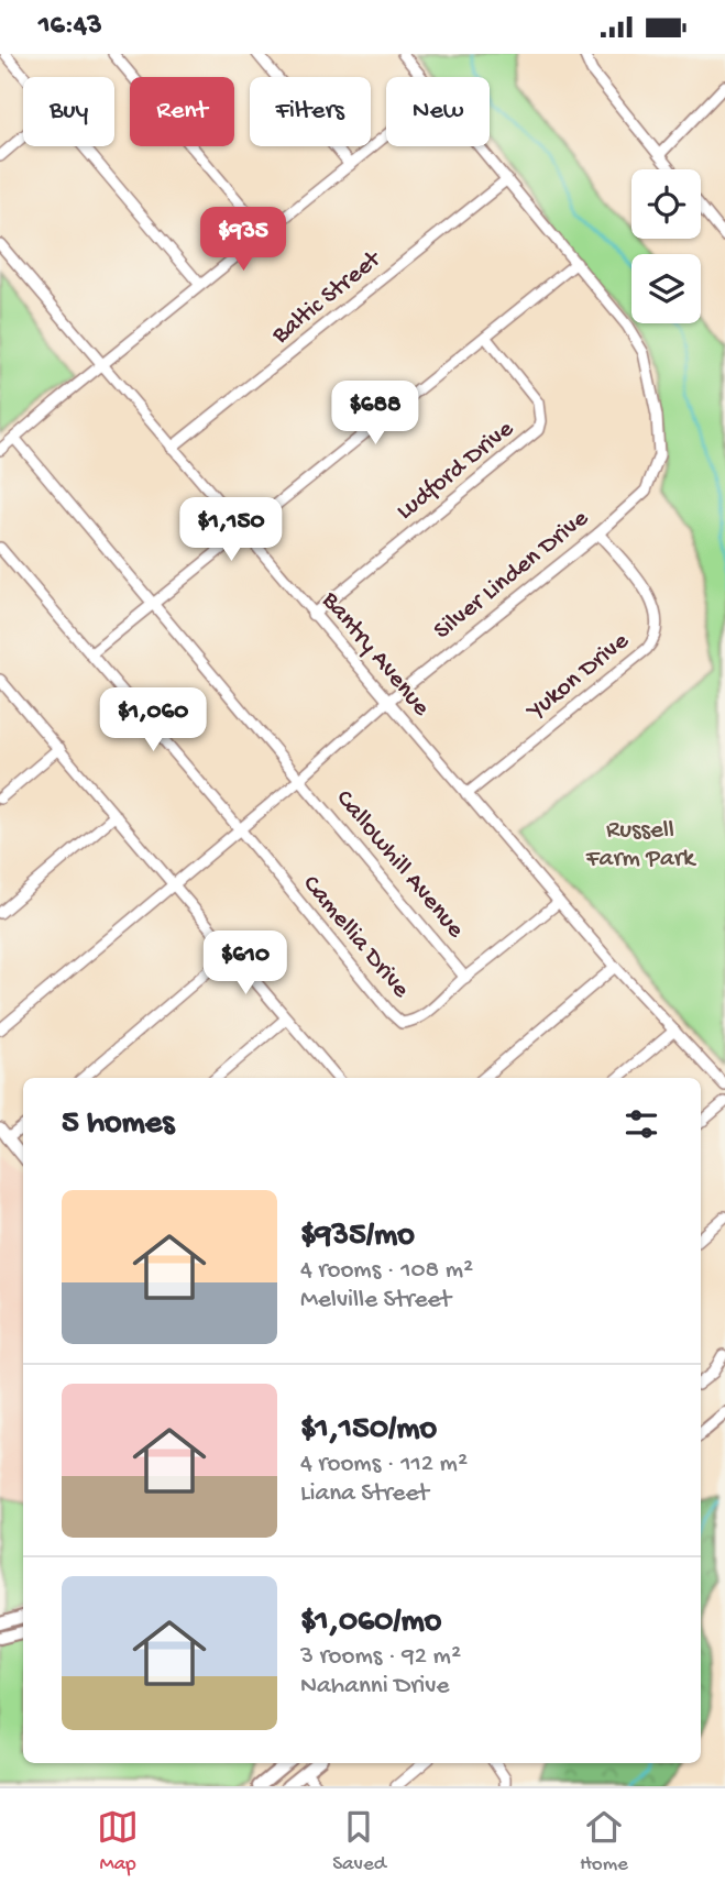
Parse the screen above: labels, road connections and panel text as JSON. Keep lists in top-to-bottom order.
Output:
{
  "streets": {
    "street": [
      "Baltic Street",
      "Ludford Drive",
      "Silver Linden Drive",
      "Bantry Avenue",
      "Yukon Drive",
      "Callowhill Avenue",
      "Camellia Drive"
    ]
  },
  "crossings": [
    ["Baltic Street", "Silver Linden Drive"],
    ["Baltic Street", "Bantry Avenue"],
    ["Ludford Drive", "Bantry Avenue"],
    ["Silver Linden Drive", "Bantry Avenue"],
    ["Silver Linden Drive", "Yukon Drive"],
    ["Silver Linden Drive", "Callowhill Avenue"],
    ["Silver Linden Drive", "Camellia Drive"],
    ["Bantry Avenue", "Yukon Drive"],
    ["Bantry Avenue", "Camellia Drive"],
    ["Callowhill Avenue", "Camellia Drive"]
  ],
  "parks": ["Russell Farm Park"],
  "page": {
    "status": "16:43",
    "chip": [
      "Buy",
      "Rent",
      "Filters",
      "New"
    ],
    "price": [
      "$935",
      "$688",
      "$1,150",
      "$1,060",
      "$610"
    ],
    "heading": "5 homes",
    "list": [
      {
        "name": "$935/mo",
        "note": "4 rooms · 108 m² · Melville Street"
      },
      {
        "name": "$1,150/mo",
        "note": "4 rooms · 112 m² · Liana Street"
      },
      {
        "name": "$1,060/mo",
        "note": "3 rooms · 92 m² · Nahanni Drive"
      }
    ],
    "tabs": ["Map", "Saved", "Home"]
  }
}
